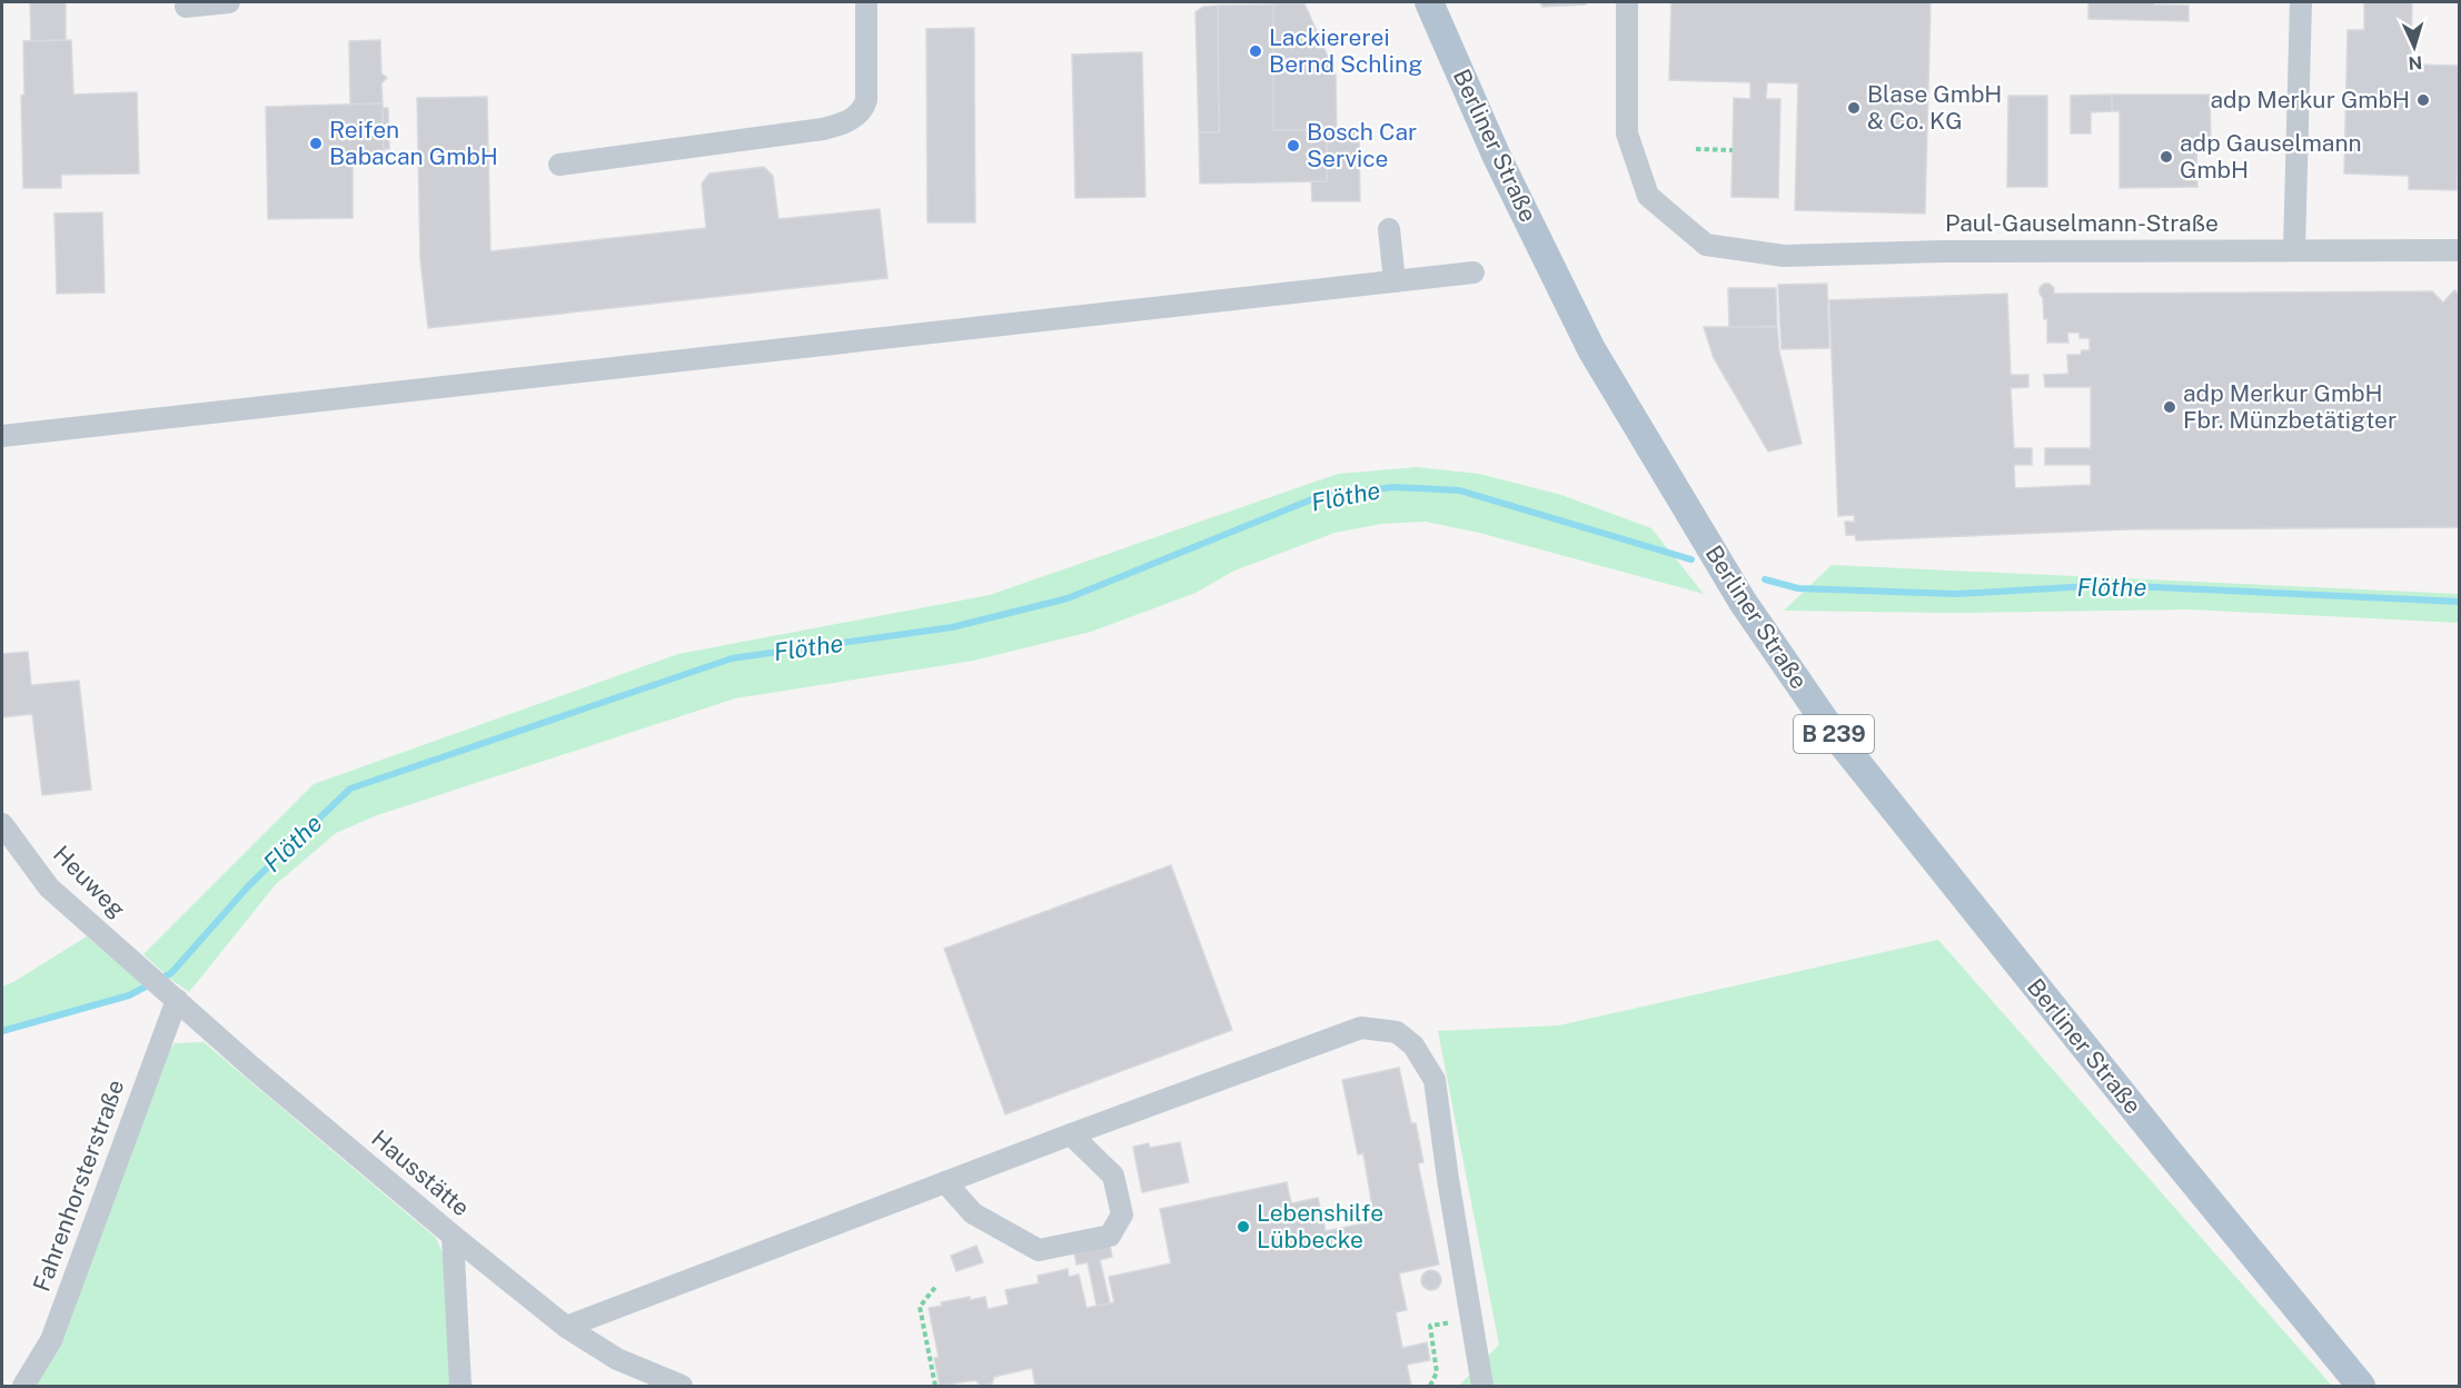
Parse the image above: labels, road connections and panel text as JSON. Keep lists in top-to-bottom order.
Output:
{
  "streets": {
    "main road": ["Berliner Straße", "B 239"],
    "street": [
      "Paul-Gauselmann-Straße",
      "Heuweg",
      "Hausstätte",
      "Fahrenhorsterstraße"
    ]
  },
  "crossings": [
    ["Heuweg", "Hausstätte"],
    ["Hausstätte", "Fahrenhorsterstraße"]
  ],
  "water": ["Flöthe"],
  "places": [
    "Lackiererei Bernd Schling",
    "adp Merkur GmbH",
    "Blase GmbH & Co. KG",
    "Reifen Babacan GmbH",
    "Bosch Car Service",
    "adp Gauselmann GmbH",
    "adp Merkur GmbH Fbr. Münzbetätigter",
    "Lebenshilfe Lübbecke"
  ],
  "north": "bottom"
}
